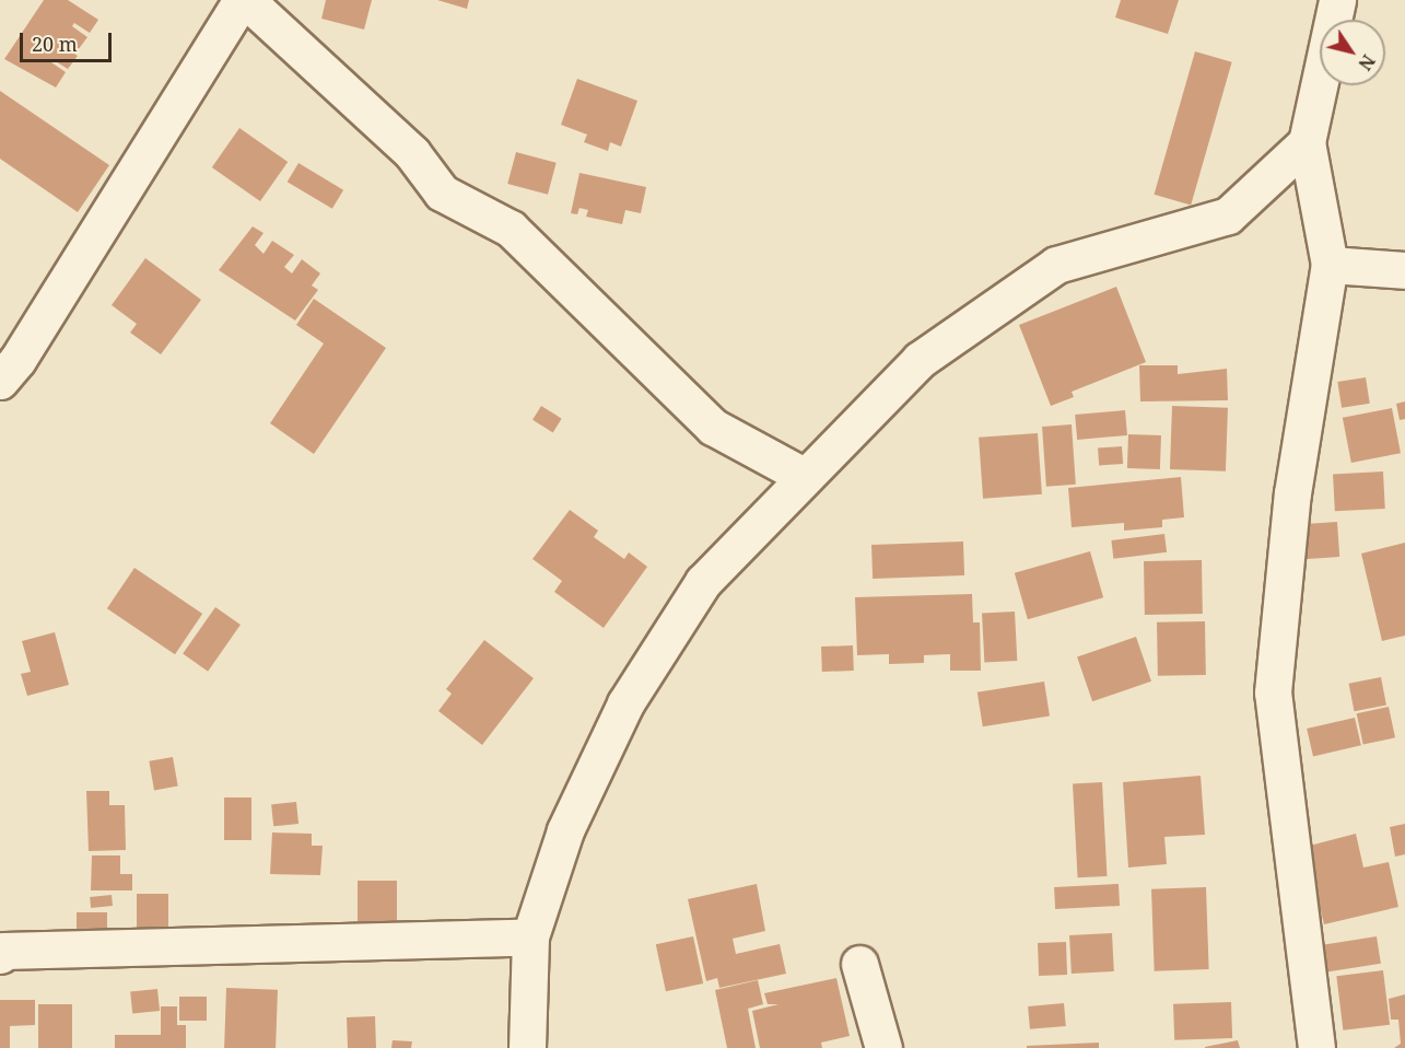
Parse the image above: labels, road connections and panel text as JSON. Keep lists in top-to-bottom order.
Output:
{
  "scale_bar": "20 m",
  "north": "bottom right"
}
